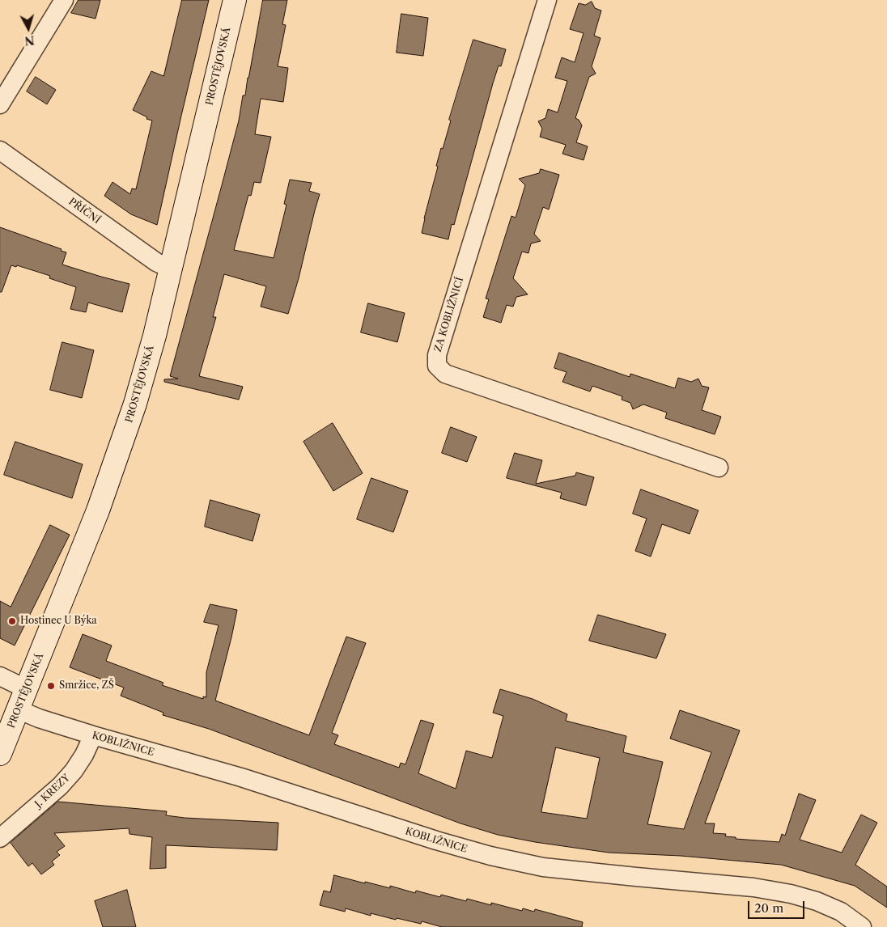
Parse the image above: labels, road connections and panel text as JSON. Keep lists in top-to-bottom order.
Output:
{
  "streets": {
    "main road": ["PROSTĚJOVSKÁ"],
    "street": [
      "PŘÍČNÍ",
      "ZA KOBLIŽNICÍ",
      "KOBLIŽNICE",
      "J. KREZY"
    ]
  },
  "crossings": [
    ["PROSTĚJOVSKÁ", "PŘÍČNÍ"],
    ["PROSTĚJOVSKÁ", "KOBLIŽNICE"],
    ["KOBLIŽNICE", "J. KREZY"]
  ],
  "places": ["Hostinec U Býka", "Smržice, ZŠ"],
  "scale_bar": "20 m",
  "north": "bottom"
}
